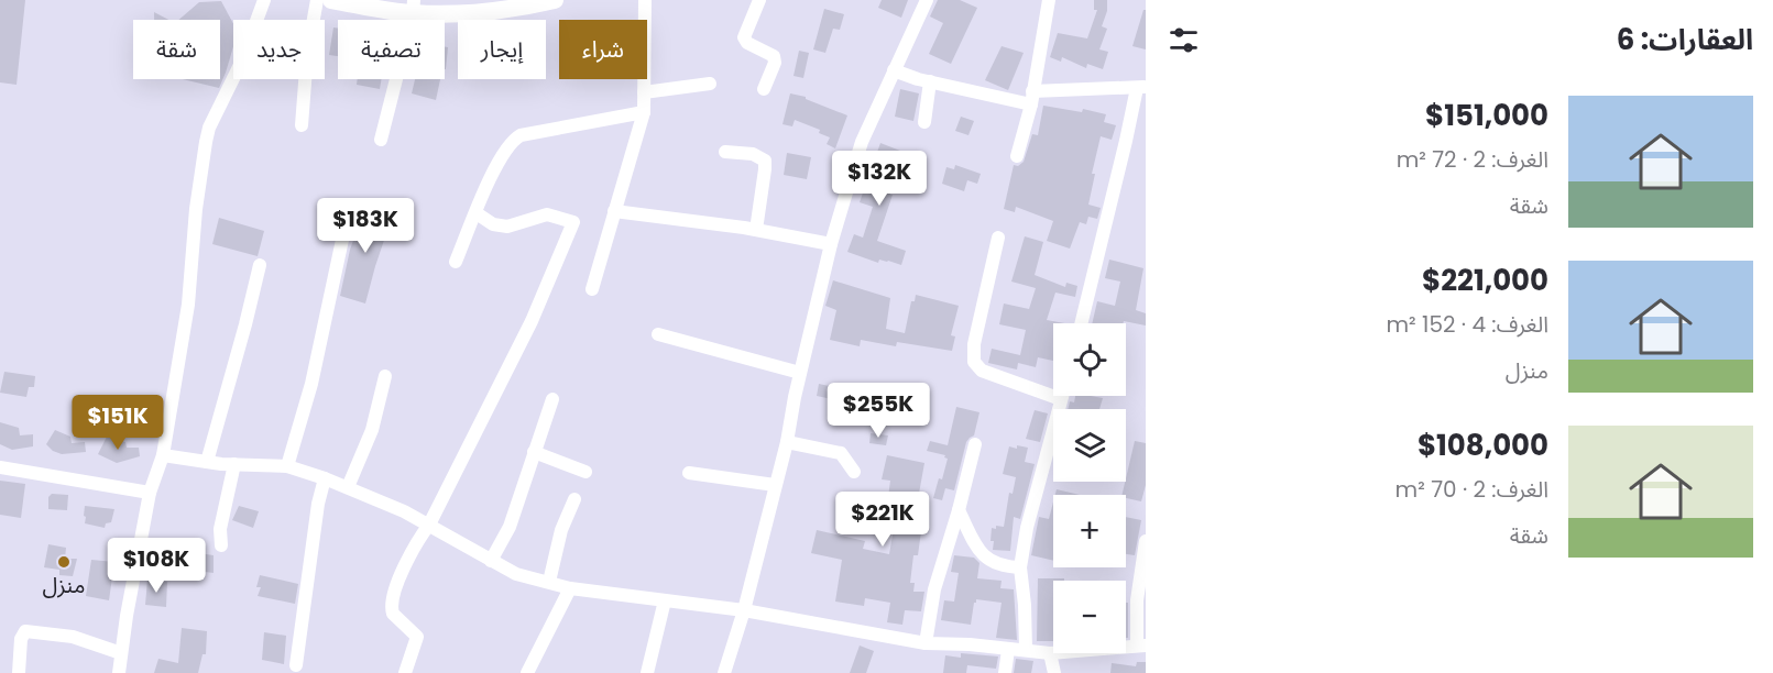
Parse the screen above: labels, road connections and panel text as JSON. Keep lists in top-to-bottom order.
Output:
{
  "places": ["منزل"],
  "page": {
    "heading": "العقارات: 6",
    "chip": [
      "شراء",
      "إيجار",
      "تصفية",
      "جديد",
      "شقة"
    ],
    "list": [
      {
        "name": "$151,000",
        "note": "الغرف: 2 · 72 m² · شقة"
      },
      {
        "name": "$221,000",
        "note": "الغرف: 4 · 152 m² · منزل"
      },
      {
        "name": "$108,000",
        "note": "الغرف: 2 · 70 m² · شقة"
      }
    ],
    "price": [
      "$132K",
      "$183K",
      "$255K",
      "$151K",
      "$221K",
      "$108K"
    ],
    "map_buttons": ["+", "−"]
  }
}
